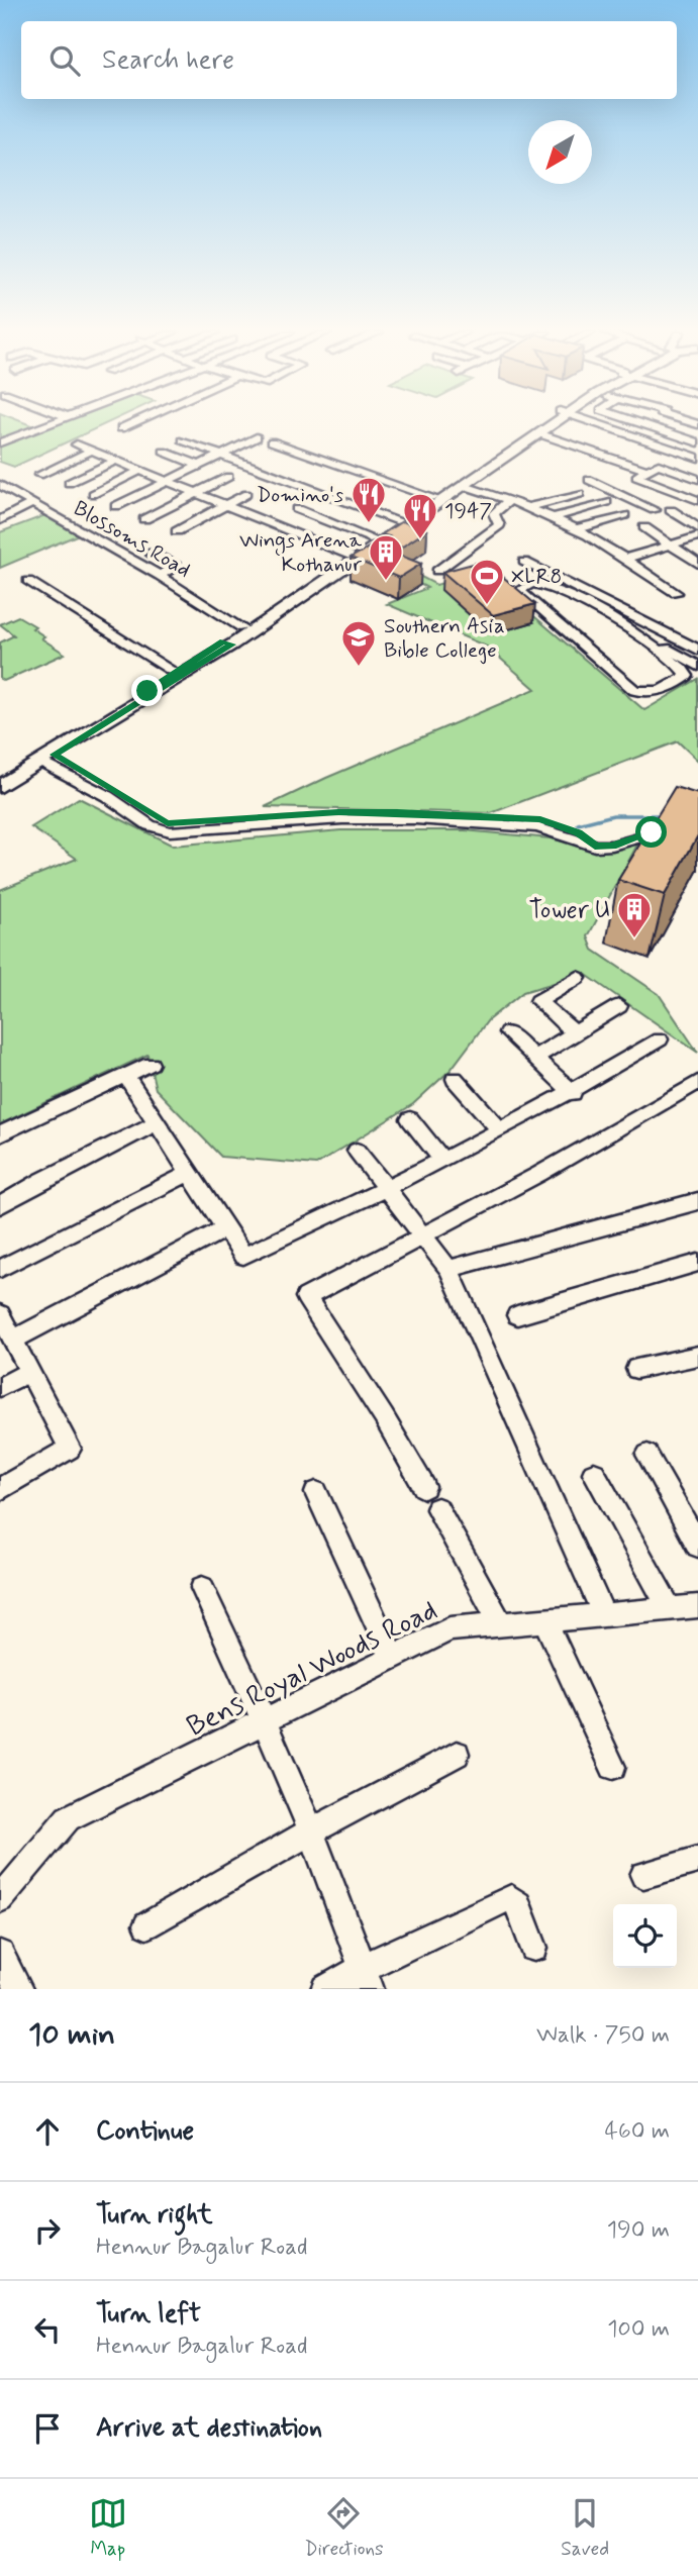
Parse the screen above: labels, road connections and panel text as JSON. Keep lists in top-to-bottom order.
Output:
{
  "streets": {
    "street": ["Blossoms Road", "Bens Royal Woods Road"]
  },
  "places": {
    "restaurant": ["Domino's", "1947"],
    "building": ["Wings Arena Kothanur", "Tower U"],
    "sports": ["XLR8"],
    "school or university": ["Southern Asia Bible College"]
  },
  "north": "bottom left",
  "page": {
    "search": "Search here",
    "heading": ["10 min", "Walk · 750 m"],
    "list": [
      ["Continue", "460 m"],
      ["Turn right", "Hennur Bagalur Road", "190 m"],
      ["Turn left", "Hennur Bagalur Road", "100 m"],
      "Arrive at destination"
    ],
    "nav": ["Map", "Directions", "Saved"]
  }
}
